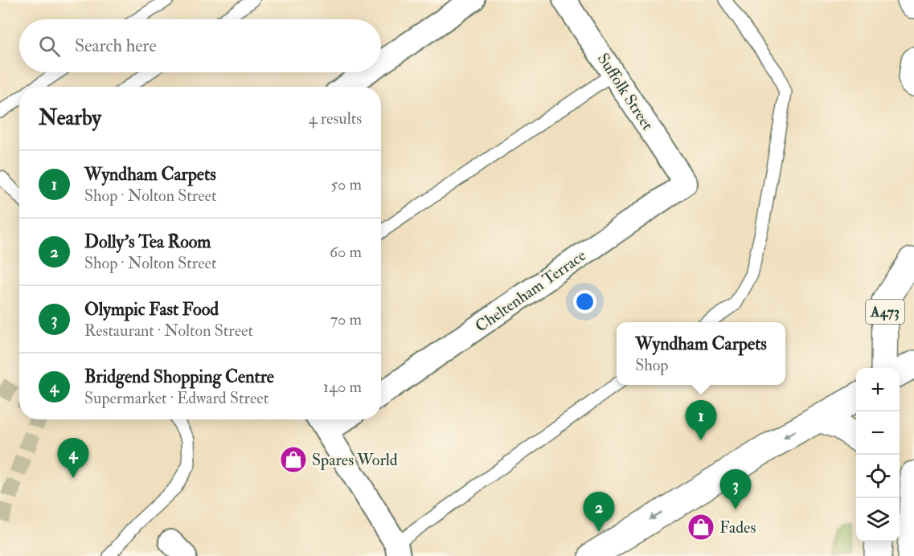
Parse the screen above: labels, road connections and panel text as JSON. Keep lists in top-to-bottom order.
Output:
{
  "streets": {
    "street": ["Suffolk Street", "Cheltenham Terrace", "A473"]
  },
  "crossings": [
    ["Suffolk Street", "Cheltenham Terrace"]
  ],
  "places": {
    "shop": ["Spares World", "Fades"]
  },
  "page": {
    "search": "Search here",
    "heading": ["Nearby", "4 results"],
    "list": [
      {
        "mark": "1",
        "name": "Wyndham Carpets",
        "note": "Shop · Nolton Street",
        "value": "50 m"
      },
      {
        "mark": "2",
        "name": "Dolly's Tea Room",
        "note": "Shop · Nolton Street",
        "value": "60 m"
      },
      {
        "mark": "3",
        "name": "Olympic Fast Food",
        "note": "Restaurant · Nolton Street",
        "value": "70 m"
      },
      {
        "mark": "4",
        "name": "Bridgend Shopping Centre",
        "note": "Supermarket · Edward Street",
        "value": "140 m"
      }
    ],
    "popup": ["Wyndham Carpets", "Shop"],
    "map_buttons": ["+", "−"],
    "pins": [
      "1",
      "4",
      "3",
      "2"
    ]
  }
}
